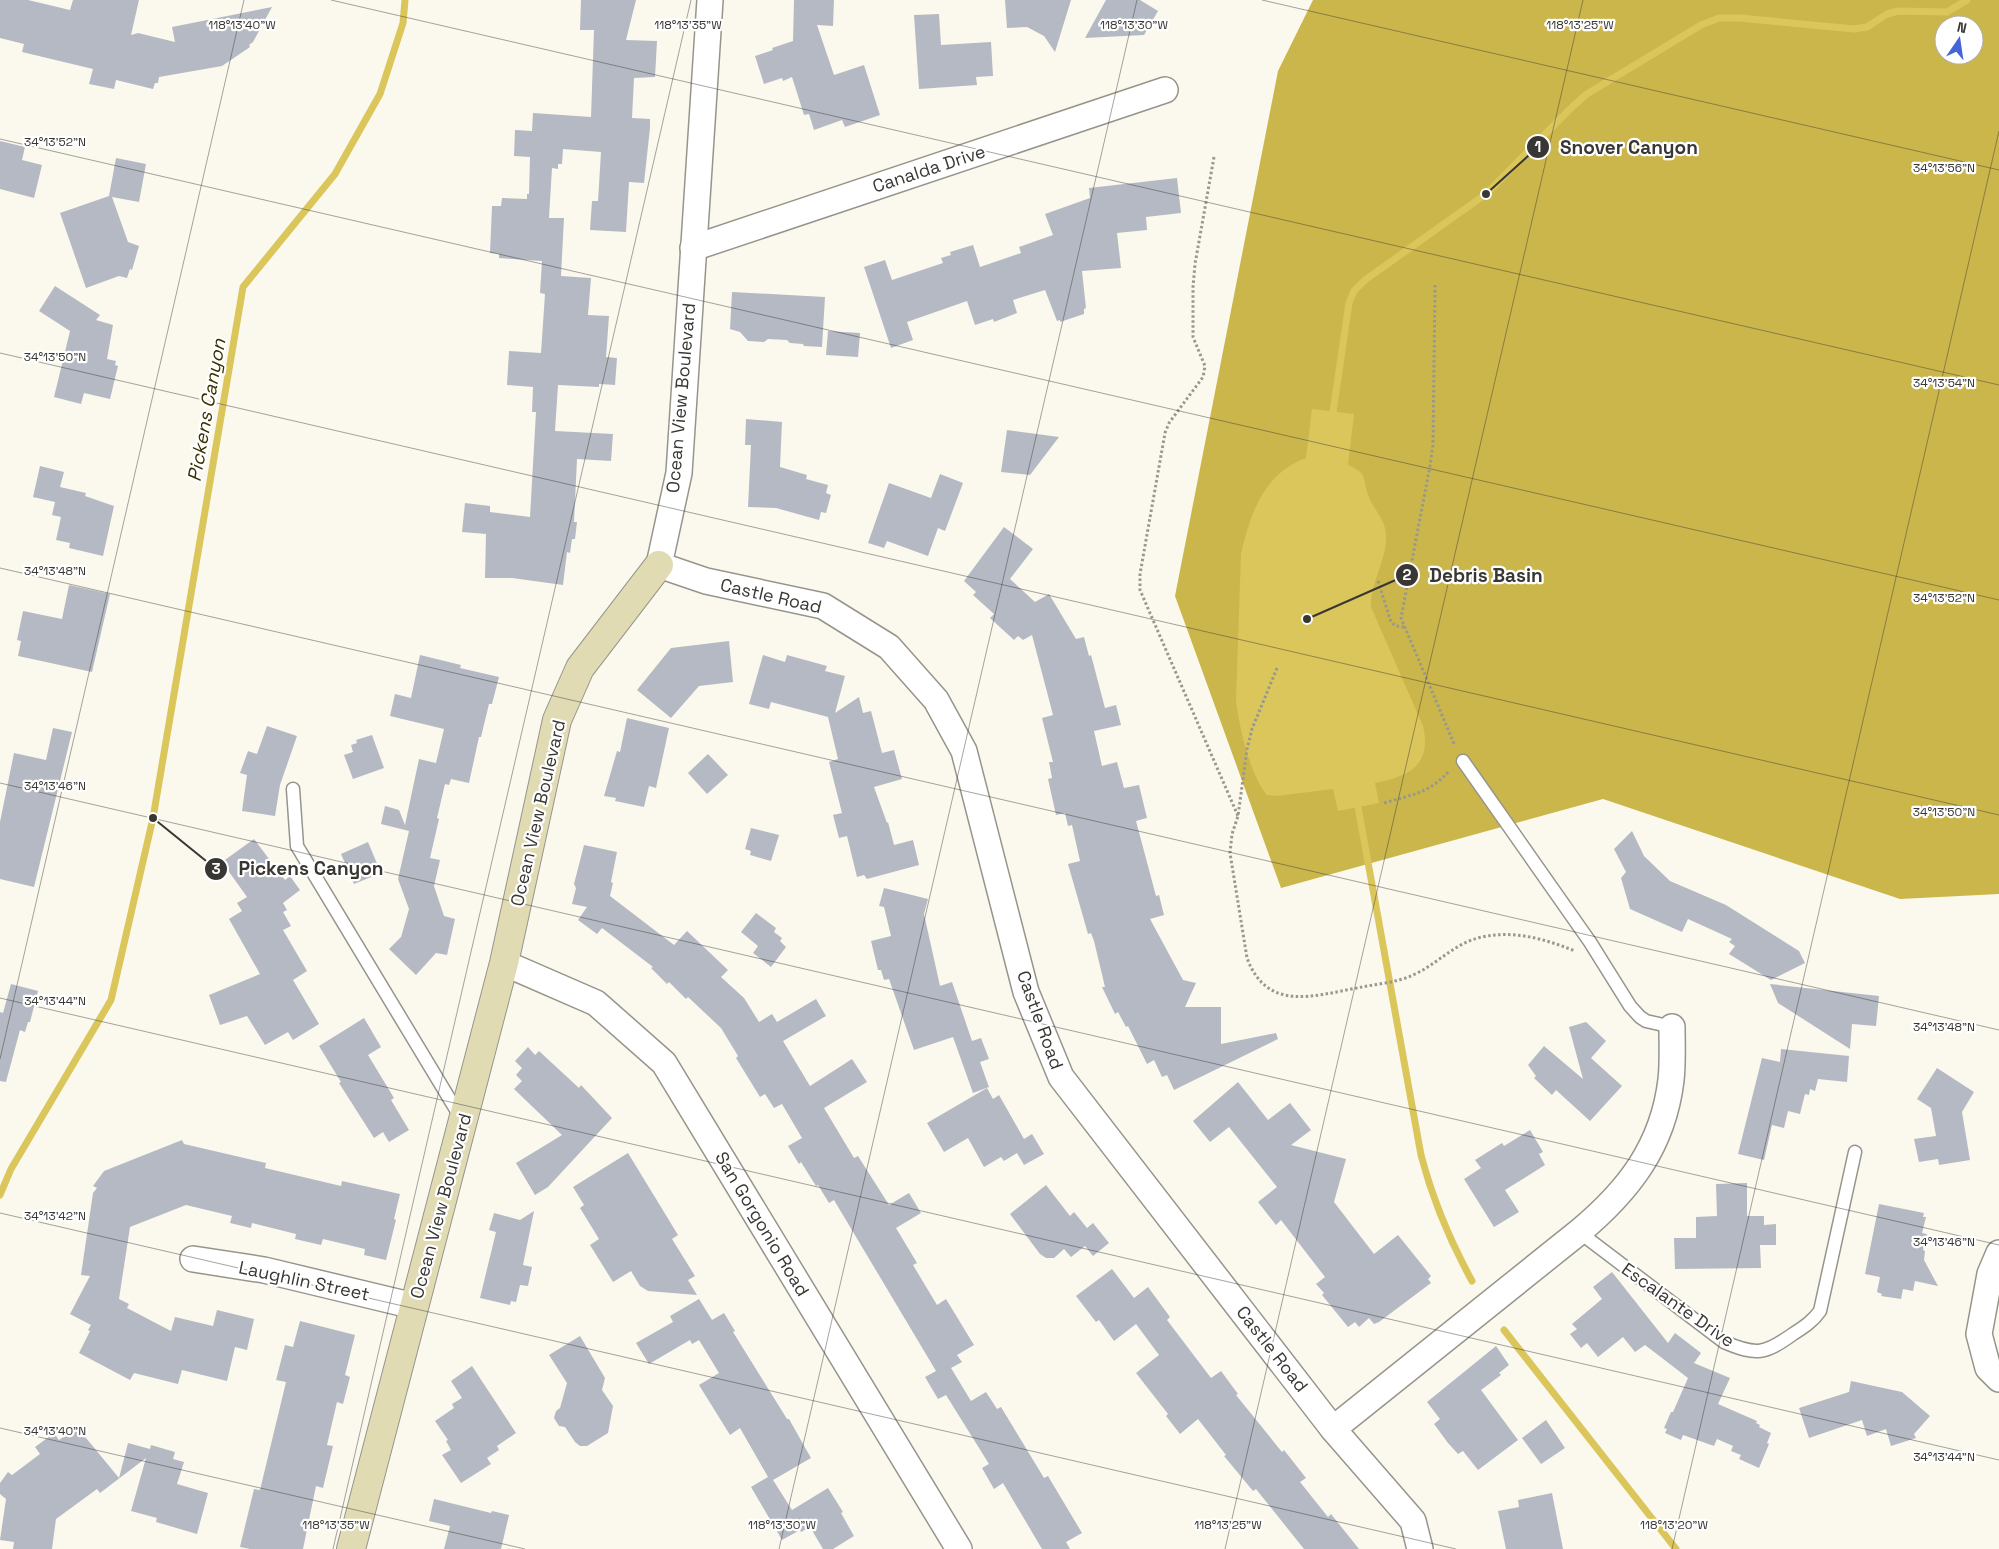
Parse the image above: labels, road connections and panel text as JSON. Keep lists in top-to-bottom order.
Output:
{
  "streets": {
    "street": [
      "Canalda Drive",
      "Ocean View Boulevard",
      "Castle Road",
      "San Gorgonio Road",
      "Laughlin Street"
    ],
    "lane": ["Escalante Drive"]
  },
  "crossings": [
    ["Canalda Drive", "Ocean View Boulevard"],
    ["Ocean View Boulevard", "Castle Road"],
    ["Ocean View Boulevard", "San Gorgonio Road"],
    ["Ocean View Boulevard", "Laughlin Street"]
  ],
  "water": ["Pickens Canyon"],
  "places": ["Snover Canyon", "Debris Basin", "Pickens Canyon"],
  "north": "top",
  "coordinates": [
    "118°13'40\"W",
    "118°13'35\"W",
    "118°13'30\"W",
    "118°13'25\"W",
    "34°13'52\"N",
    "34°13'56\"N",
    "34°13'50\"N",
    "34°13'54\"N",
    "34°13'48\"N",
    "34°13'46\"N",
    "34°13'44\"N",
    "34°13'42\"N",
    "34°13'40\"N",
    "118°13'20\"W"
  ]
}
